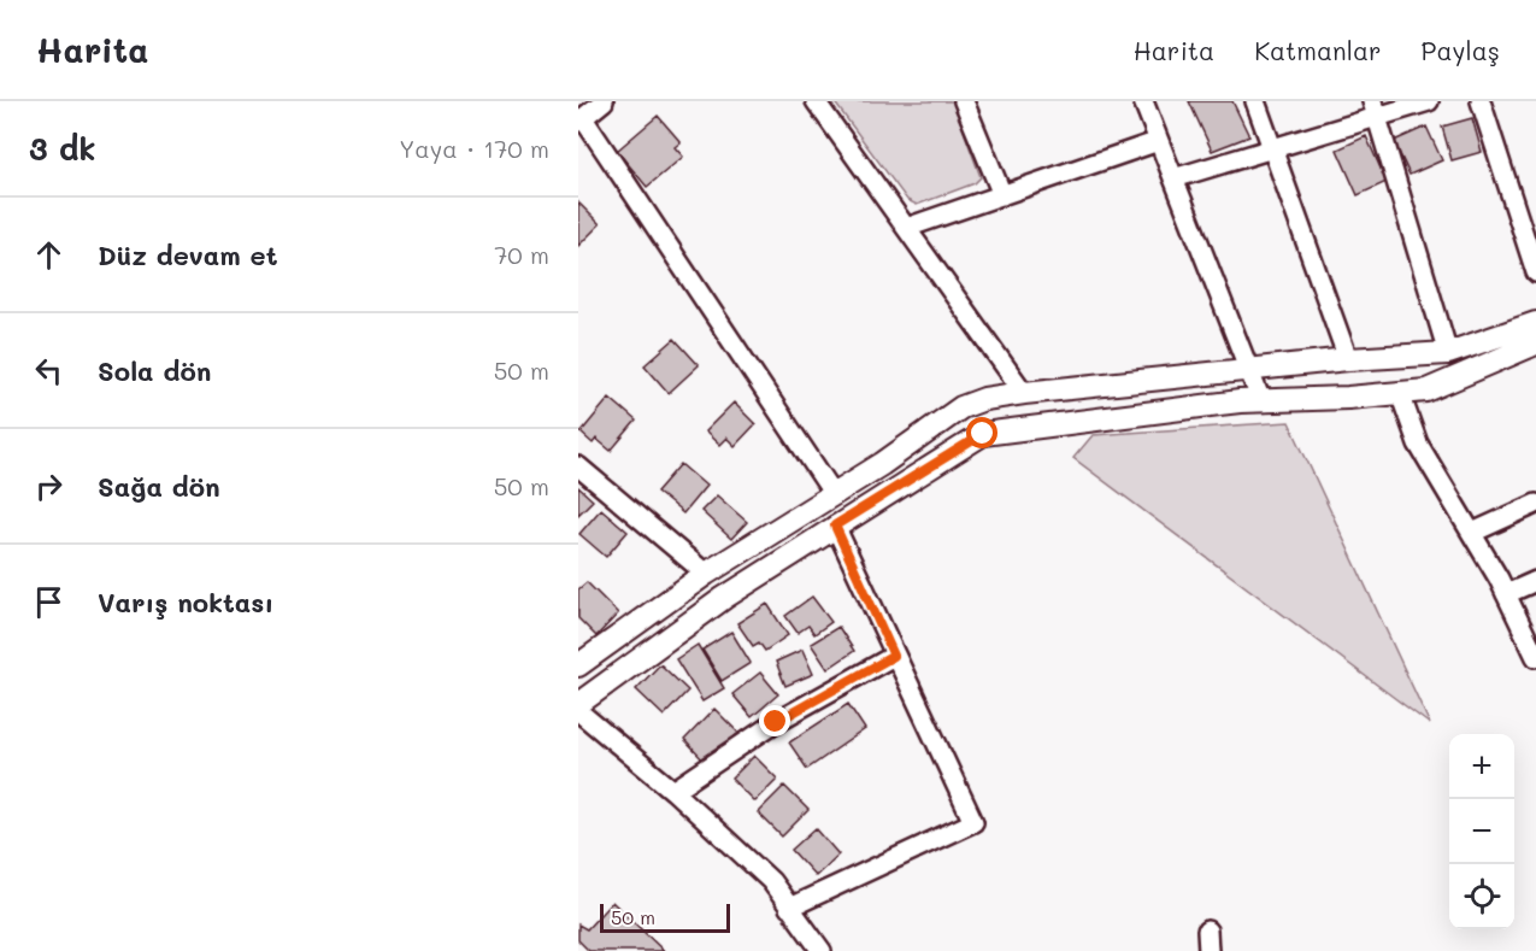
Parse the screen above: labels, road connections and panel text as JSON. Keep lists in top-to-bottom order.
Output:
{
  "scale_bar": "50 m",
  "page": {
    "header": "Harita",
    "nav": ["Harita", "Katmanlar", "Paylaş"],
    "heading": ["3 dk", "Yaya · 170 m"],
    "list": [
      ["Düz devam et", "70 m"],
      ["Sola dön", "50 m"],
      ["Sağa dön", "50 m"],
      "Varış noktası"
    ],
    "map_buttons": ["+", "−"],
    "scale": "50 m"
  }
}
